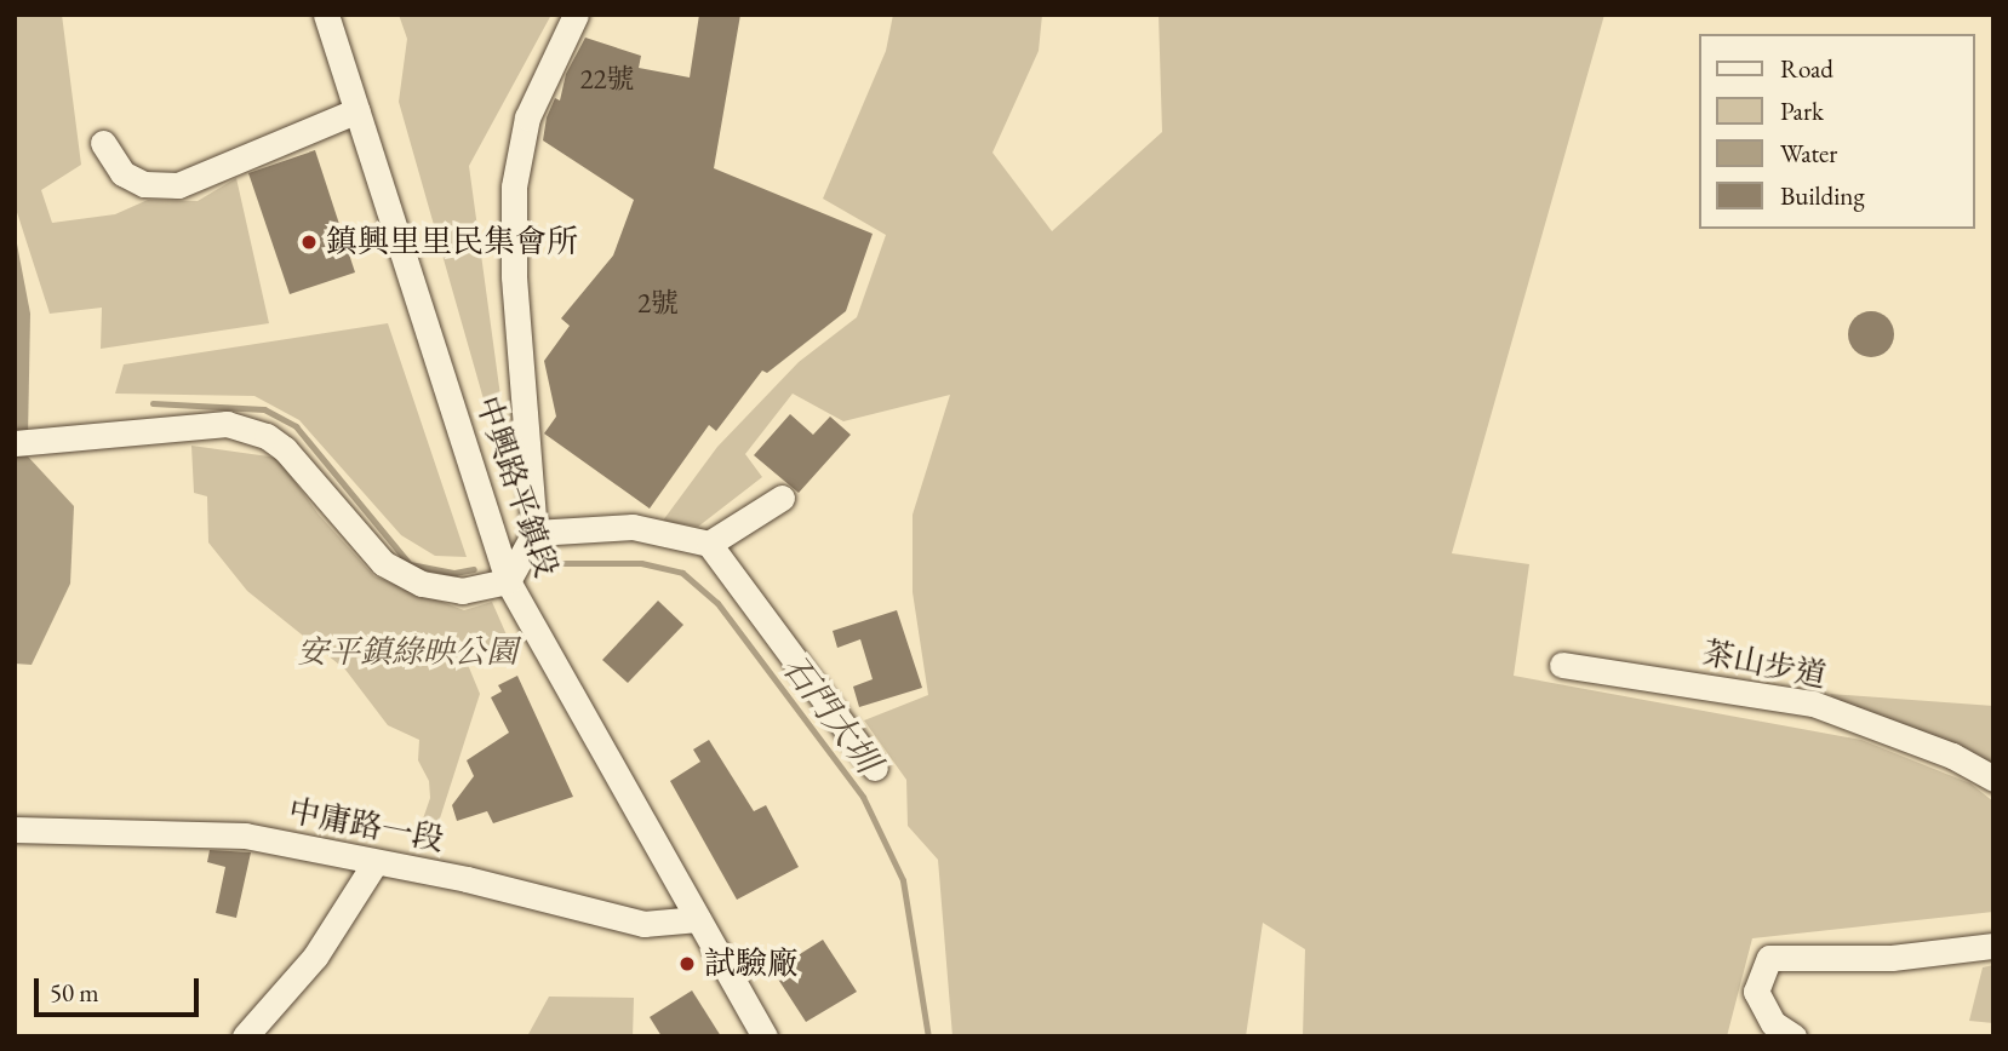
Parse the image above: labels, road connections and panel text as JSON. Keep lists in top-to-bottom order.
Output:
{
  "streets": {
    "street": ["中興路平鎮段", "茶山步道", "中庸路一段"]
  },
  "crossings": [
    ["中興路平鎮段", "中庸路一段"]
  ],
  "water": ["石門大圳"],
  "parks": ["安平鎮綠映公園"],
  "places": ["鎮興里里民集會所", "試驗廠"],
  "house_numbers": ["22號", "2號"],
  "legend": [
    "Road",
    "Park",
    "Water",
    "Building"
  ],
  "scale_bar": "50 m"
}
